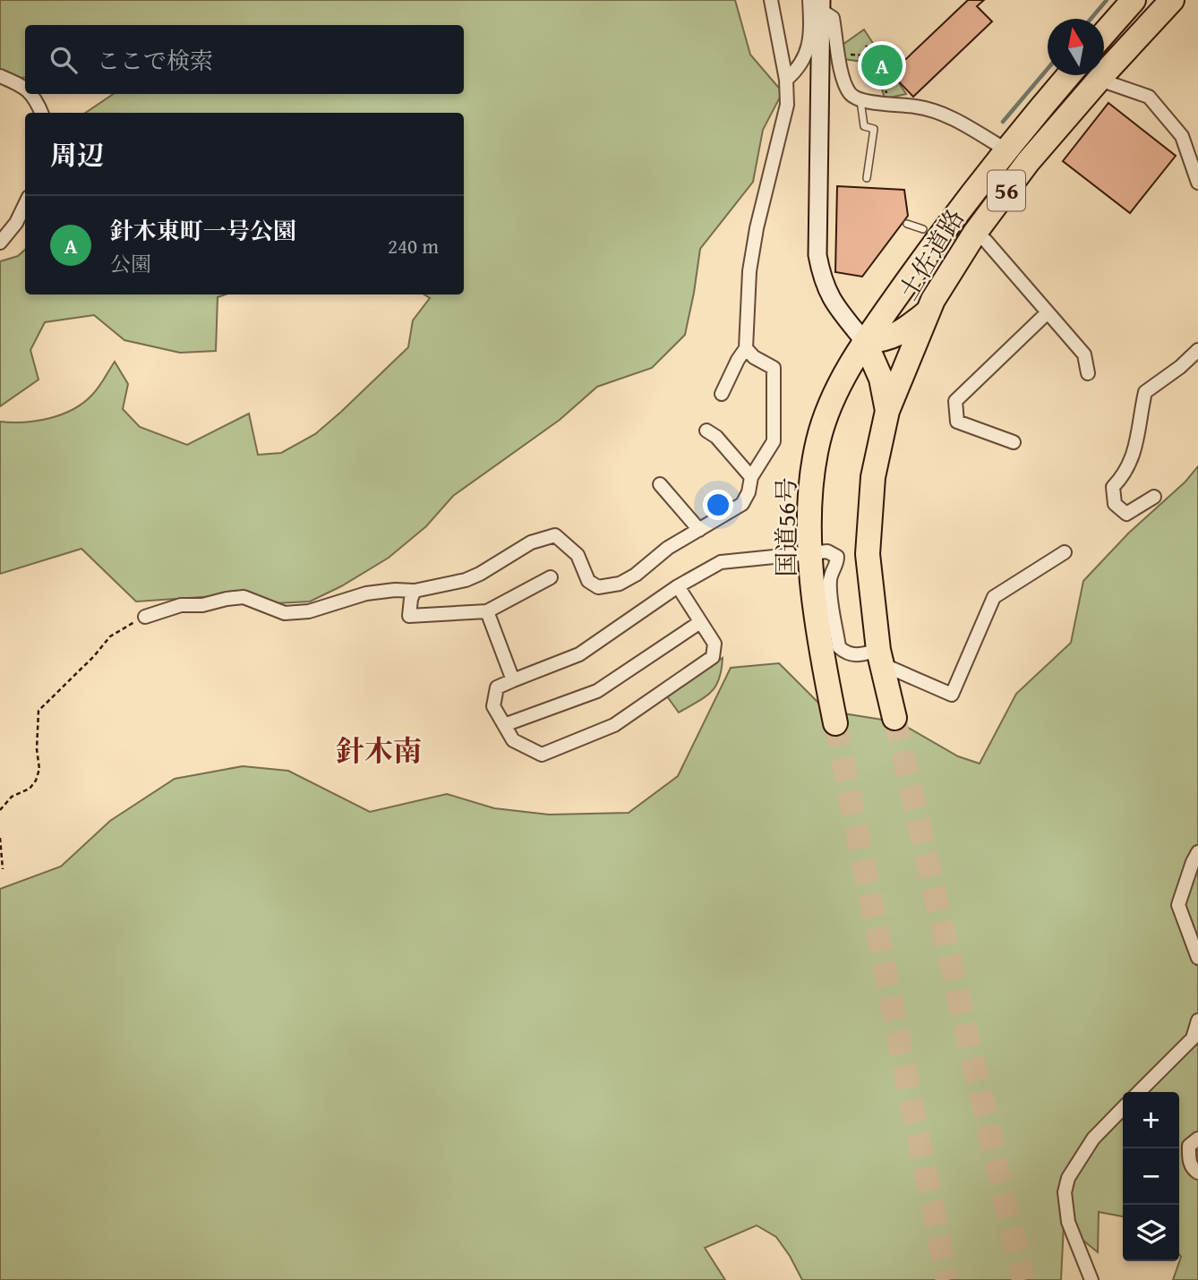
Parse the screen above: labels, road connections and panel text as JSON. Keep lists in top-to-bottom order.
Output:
{
  "streets": {
    "highway": ["56", "土佐道路", "国道56号"]
  },
  "crossings": [
    ["56", "土佐道路"],
    ["土佐道路", "国道56号"]
  ],
  "districts": ["針木南"],
  "north": "top",
  "page": {
    "search": "ここで検索",
    "pins": "A",
    "heading": "周辺",
    "list": [
      {
        "mark": "A",
        "name": "針木東町一号公園",
        "note": "公園",
        "value": "240 m"
      }
    ],
    "map_buttons": ["+", "−"]
  }
}
